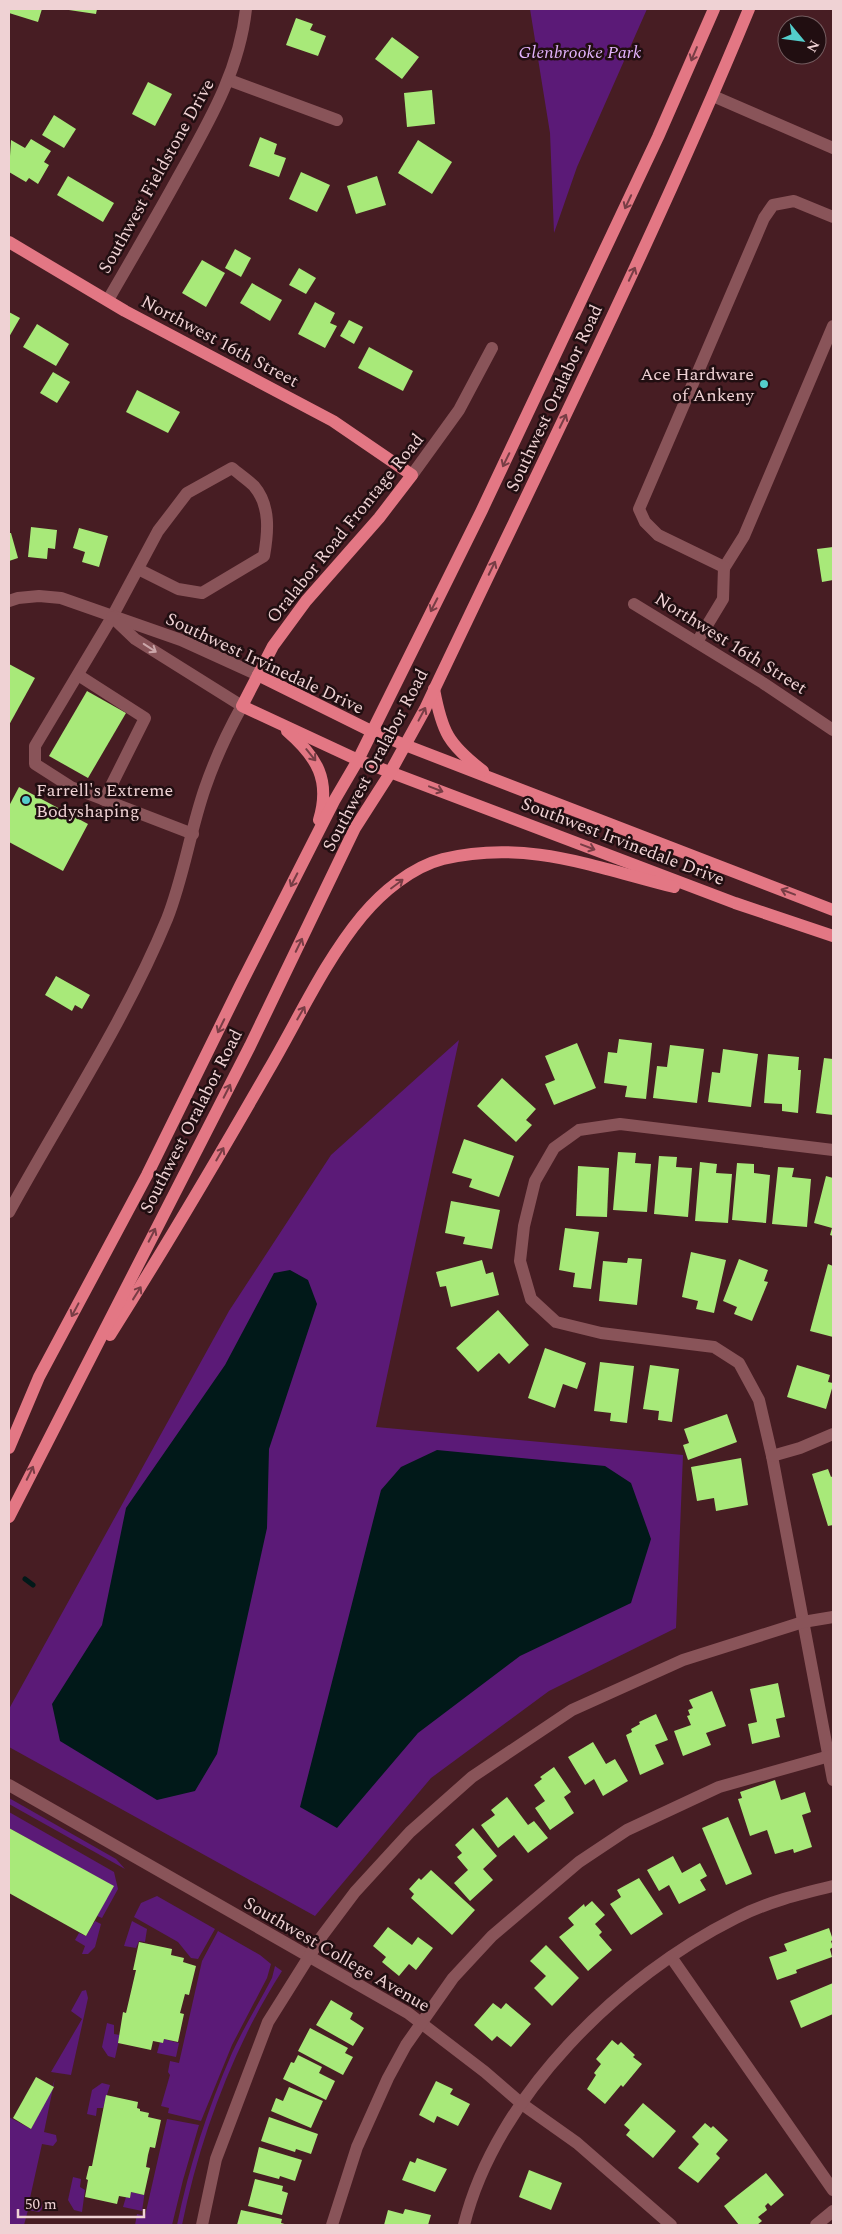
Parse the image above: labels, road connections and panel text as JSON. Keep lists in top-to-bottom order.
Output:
{
  "streets": {
    "main road": [
      "Northwest 16th Street",
      "Southwest Oralabor Road",
      "Oralabor Road Frontage Road",
      "Southwest Irvinedale Drive"
    ],
    "street": ["Southwest Fieldstone Drive", "Southwest College Avenue"]
  },
  "crossings": [
    ["Southwest Fieldstone Drive", "Northwest 16th Street"],
    ["Northwest 16th Street", "Oralabor Road Frontage Road"],
    ["Southwest Oralabor Road", "Southwest Irvinedale Drive"],
    ["Oralabor Road Frontage Road", "Southwest Irvinedale Drive"]
  ],
  "parks": ["Glenbrooke Park"],
  "places": ["Ace Hardware of Ankeny", "Farrell's Extreme Bodyshaping"],
  "scale_bar": "50 m",
  "north": "bottom right"
}
